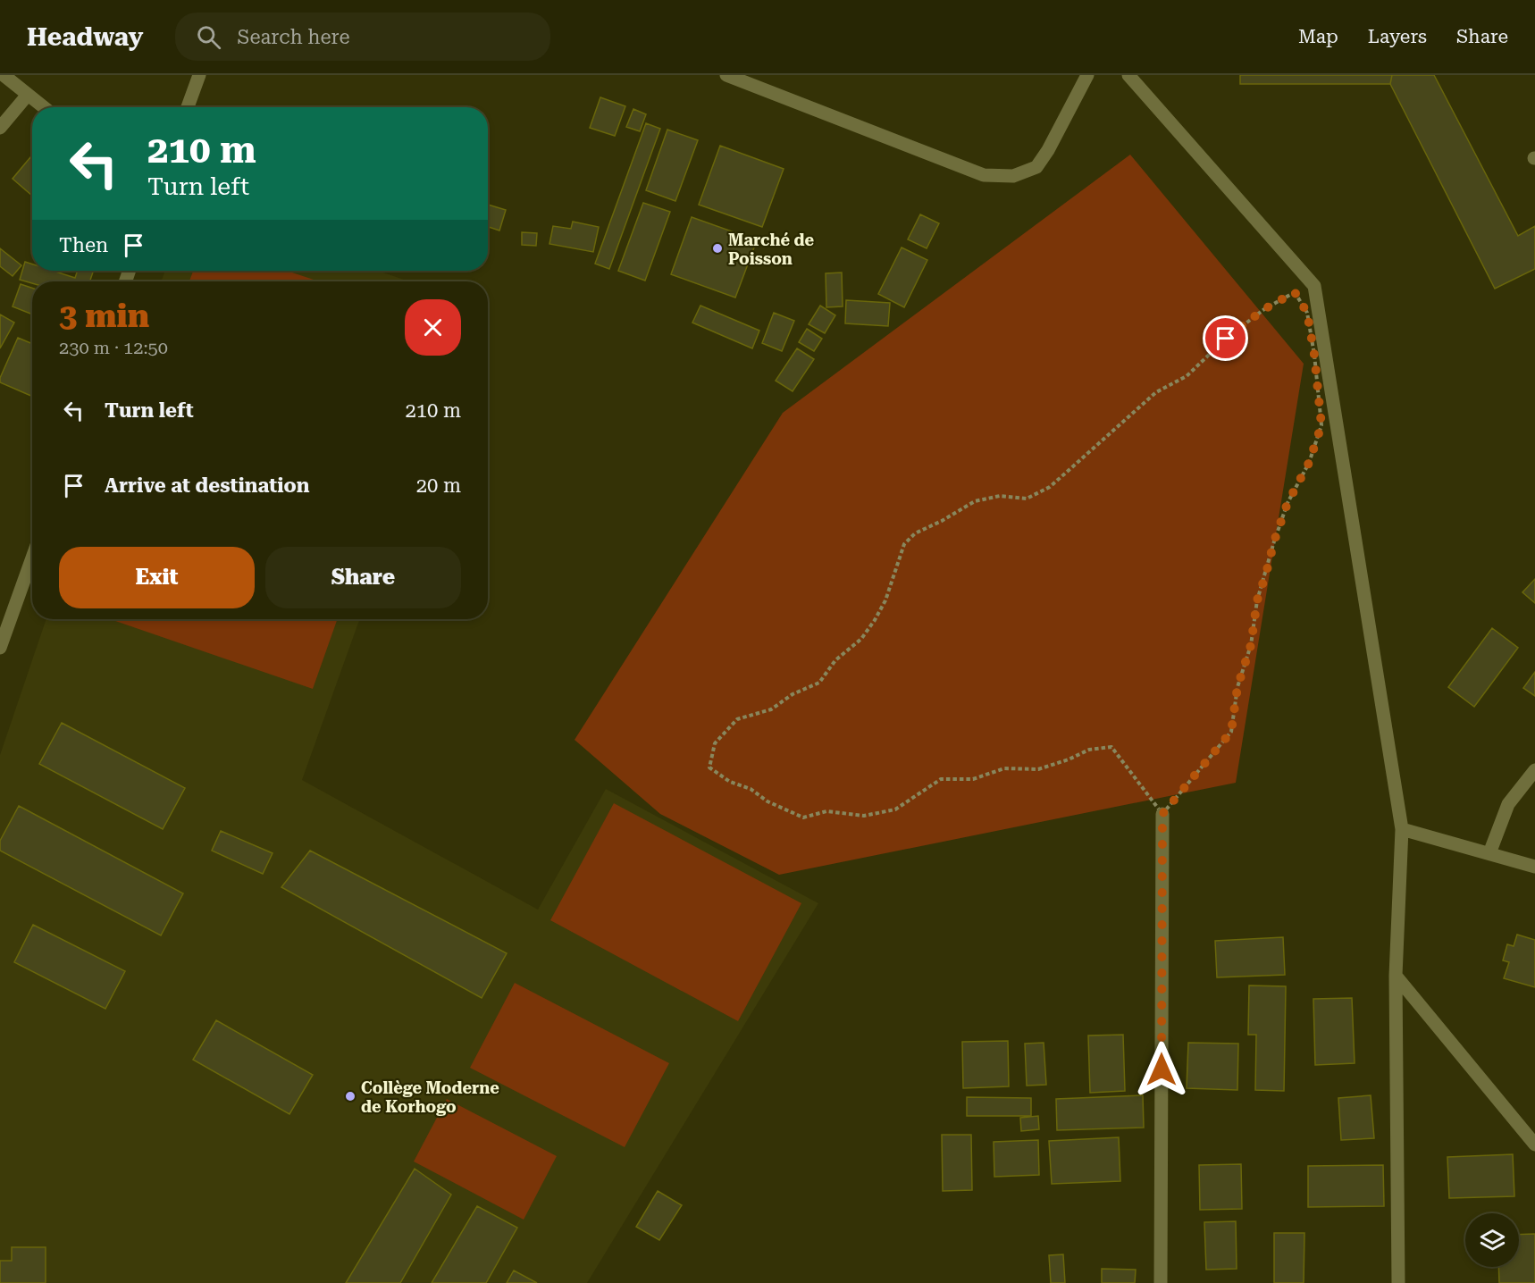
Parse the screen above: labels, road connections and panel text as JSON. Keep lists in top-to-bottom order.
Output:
{
  "places": ["Marché de Poisson", "Collège Moderne de Korhogo"],
  "page": {
    "header": "Headway",
    "search": "Search here",
    "nav": ["Map", "Layers", "Share"],
    "turn": ["210 m", "Turn left"],
    "then": "Then",
    "heading": ["3 min", "230 m · 12:50"],
    "list": [
      {
        "name": "Turn left",
        "value": "210 m"
      },
      {
        "name": "Arrive at destination",
        "value": "20 m"
      }
    ],
    "buttons": ["Exit", "Share"]
  }
}
